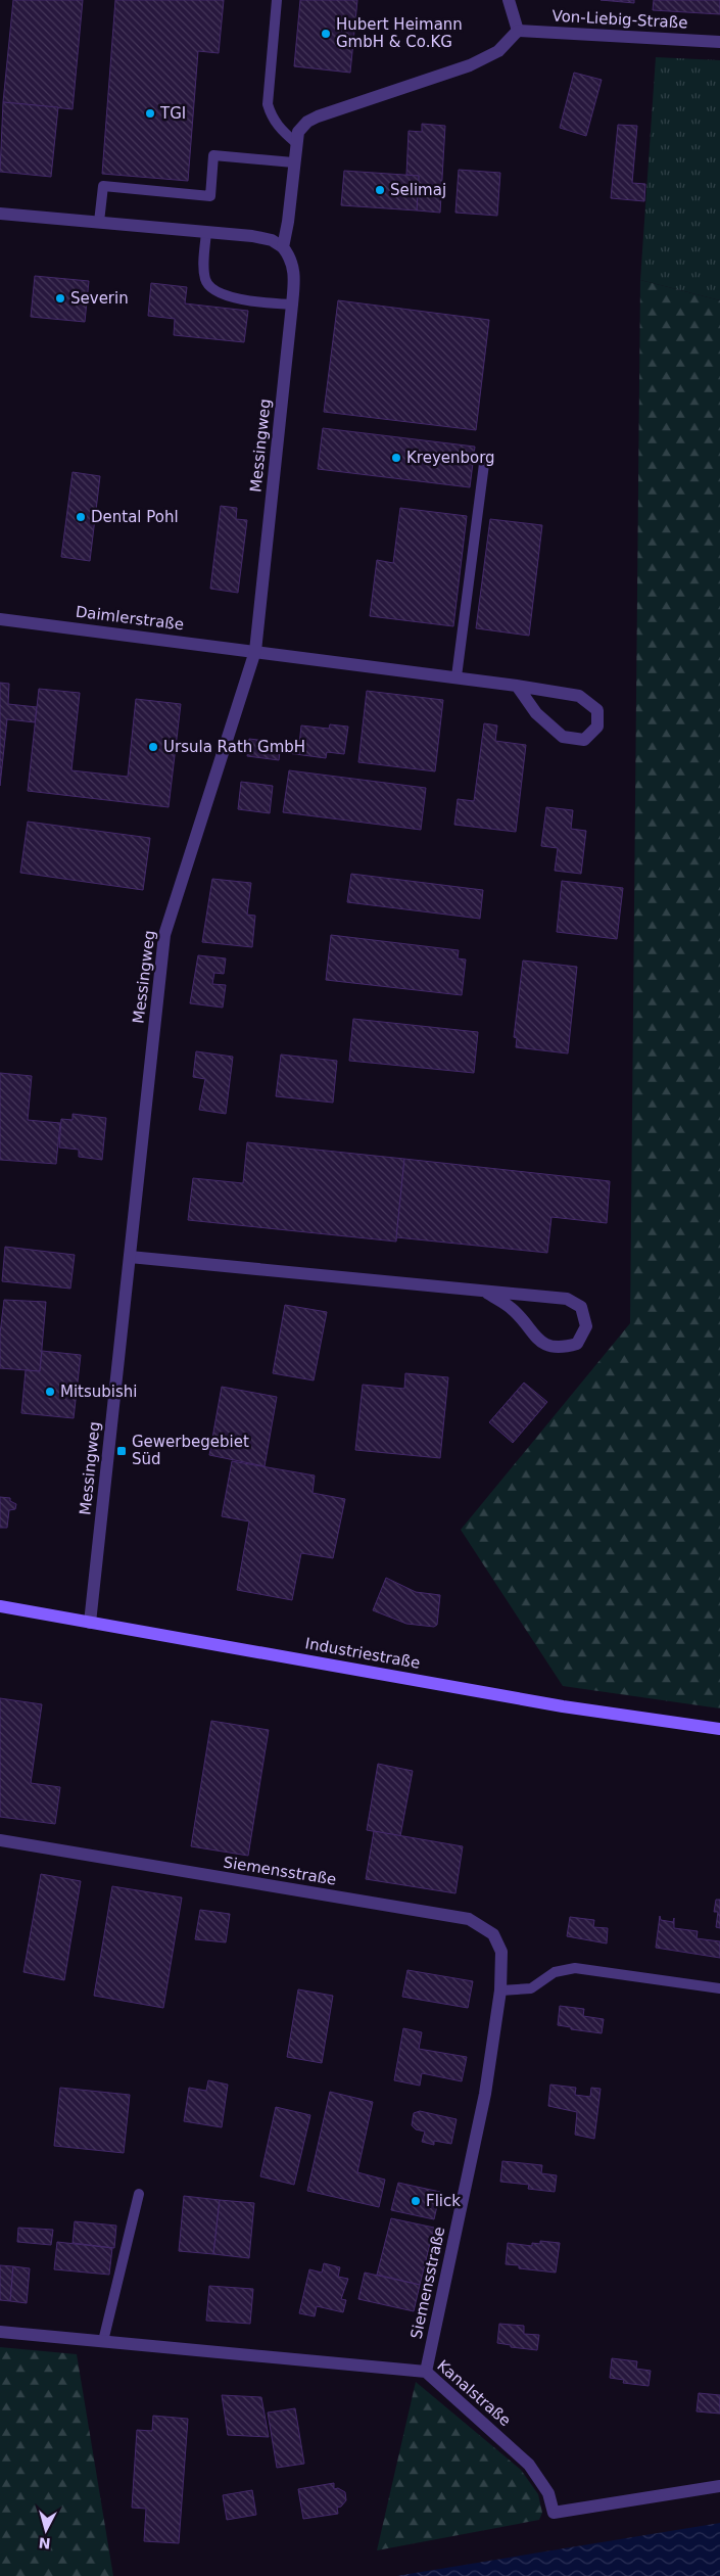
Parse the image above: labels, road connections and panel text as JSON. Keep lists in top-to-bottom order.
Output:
{
  "streets": {
    "street": [
      "Von-Liebig-Straße",
      "Messingweg",
      "Daimlerstraße",
      "Industriestraße",
      "Siemensstraße",
      "Kanalstraße"
    ]
  },
  "crossings": [
    ["Messingweg", "Daimlerstraße"],
    ["Messingweg", "Industriestraße"],
    ["Siemensstraße", "Kanalstraße"]
  ],
  "places": {
    "other": [
      "Hubert Heimann GmbH & Co.KG",
      "TGI",
      "Selimaj",
      "Severin",
      "Kreyenborg",
      "Dental Pohl",
      "Ursula Rath GmbH",
      "Mitsubishi",
      "Flick"
    ],
    "transit": ["Gewerbegebiet Süd"]
  },
  "north": "bottom"
}
